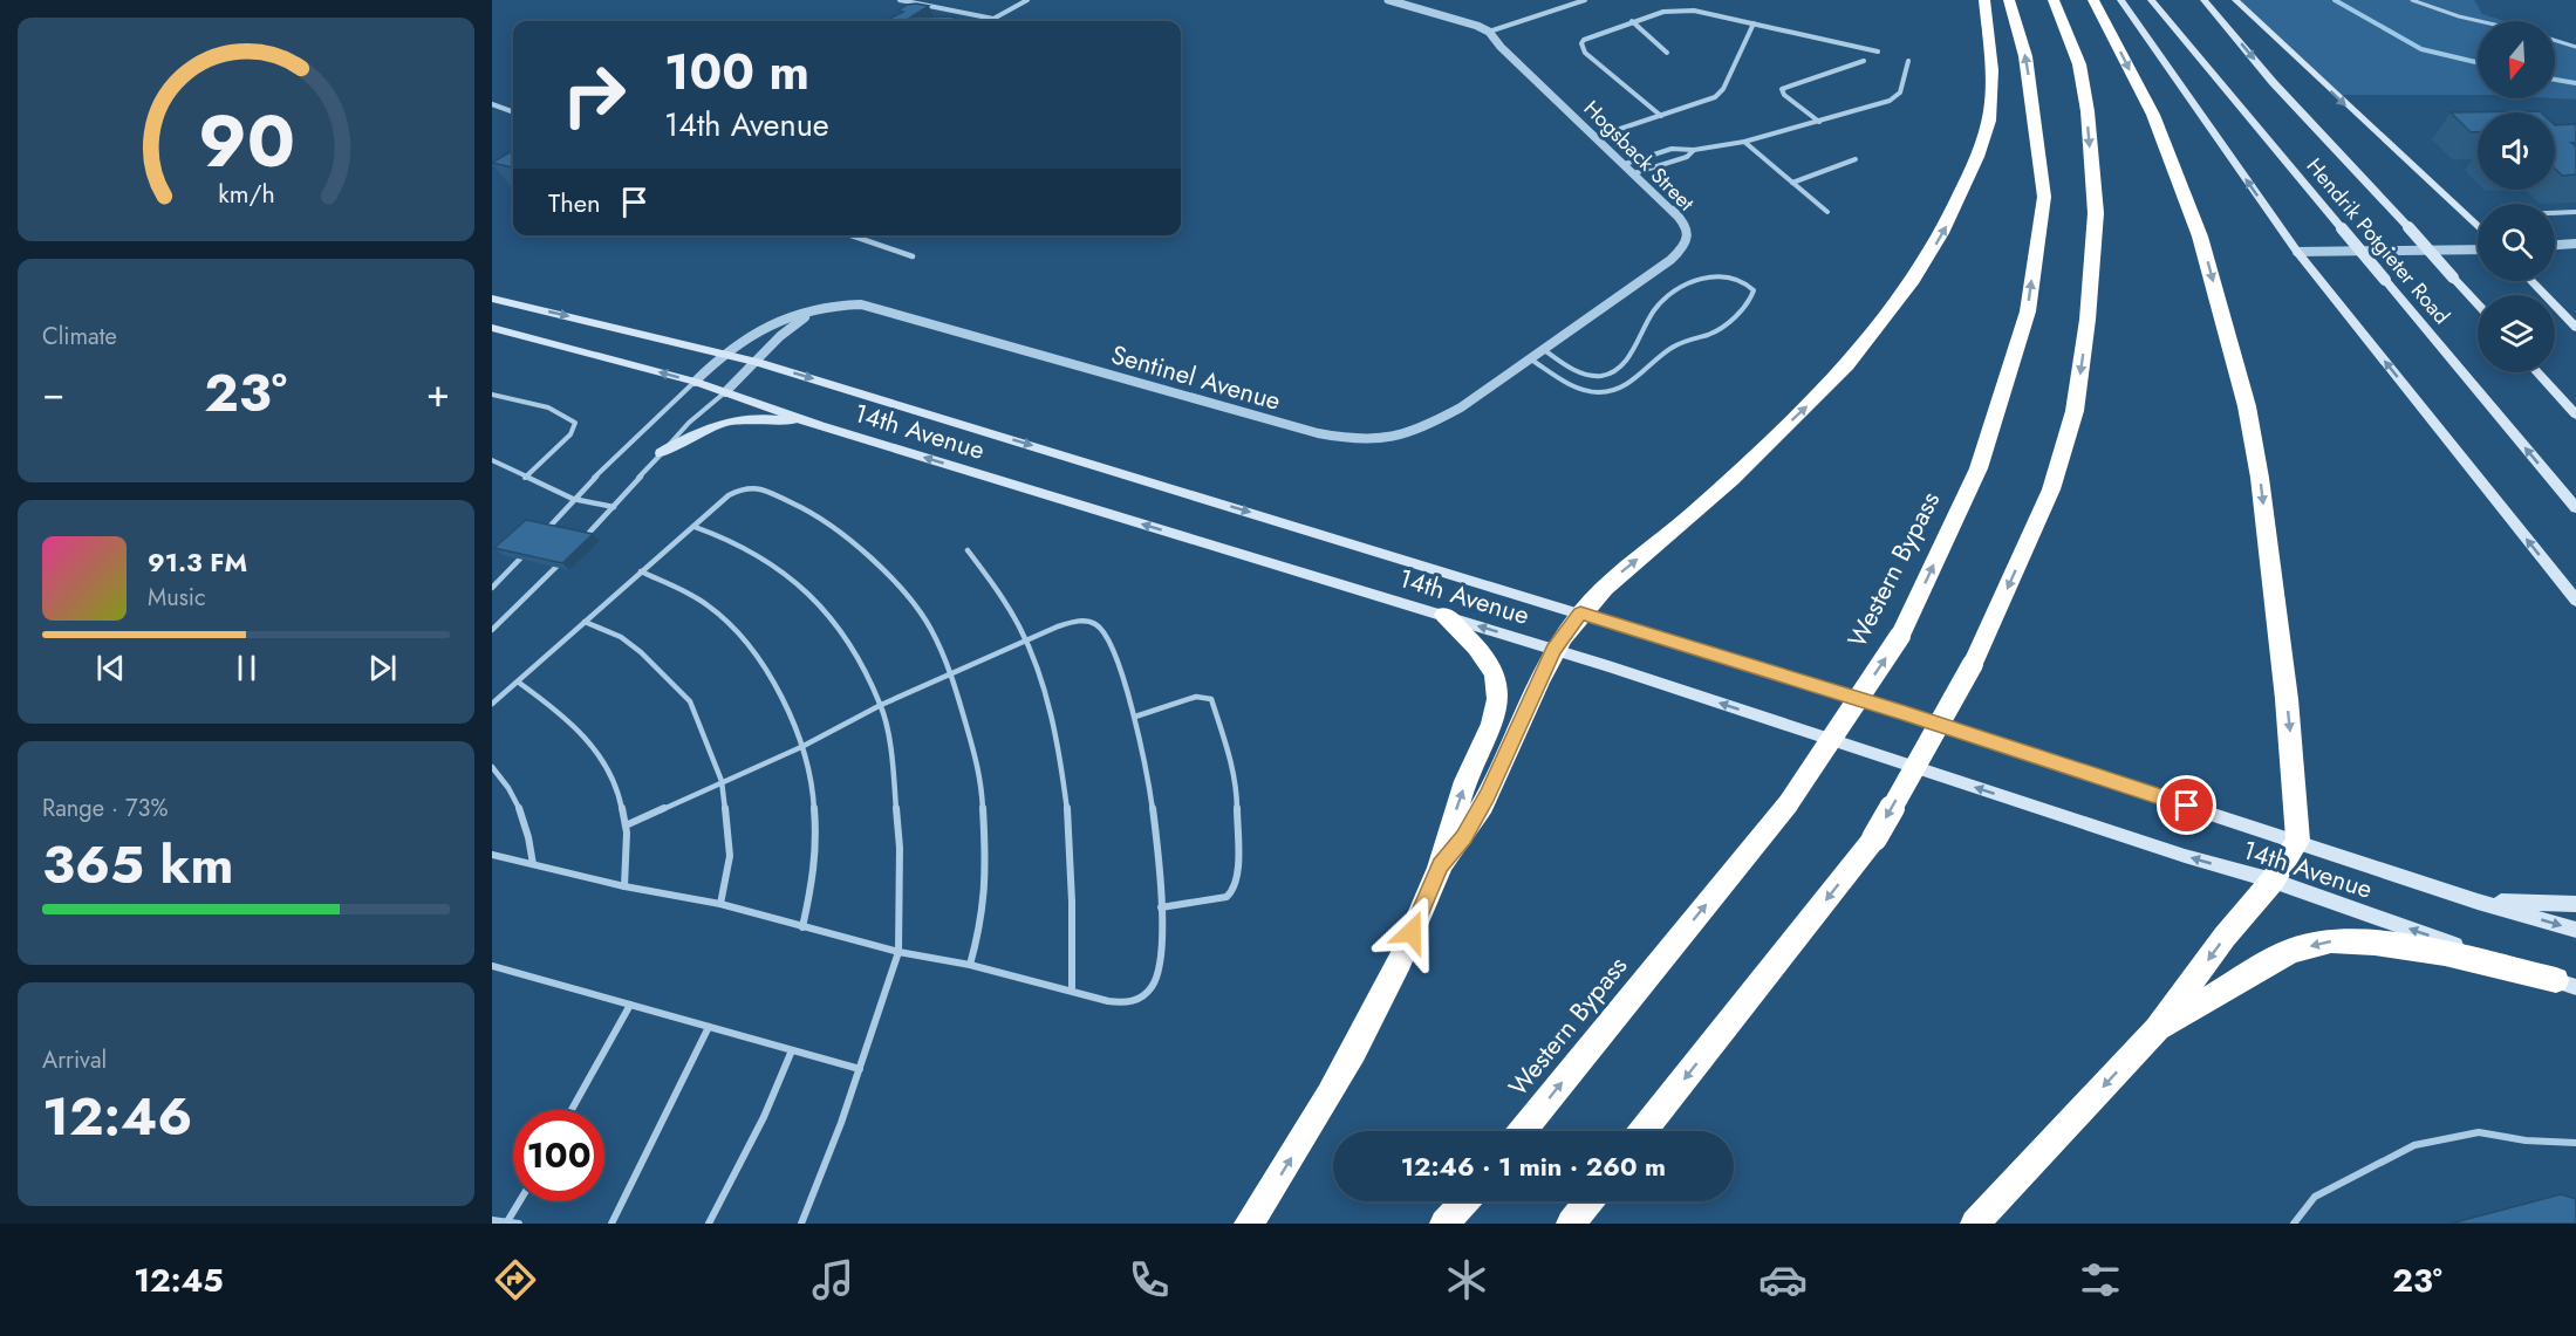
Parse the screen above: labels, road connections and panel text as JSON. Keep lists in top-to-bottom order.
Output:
{
  "streets": {
    "highway": ["Western Bypass"],
    "main road": ["Hendrik Potgieter Road", "14th Avenue"],
    "street": ["Hogsback Street", "Sentinel Avenue"]
  },
  "crossings": [
    ["Hogsback Street", "Sentinel Avenue"],
    ["Sentinel Avenue", "14th Avenue"]
  ],
  "north": "bottom",
  "page": {
    "turn": ["100 m", "14th Avenue"],
    "then": "Then",
    "tile": [
      "Climate",
      ["Range · 73%", "365 km"],
      ["Arrival", "12:46"]
    ],
    "heat": ["−", "23°", "+"],
    "song": ["91.3 FM", "Music"],
    "limit": "100",
    "trip": "12:46 · 1 min · 260 m",
    "tabs": ["12:45", "23°"],
    "gauge": ["90", "km/h"]
  }
}
